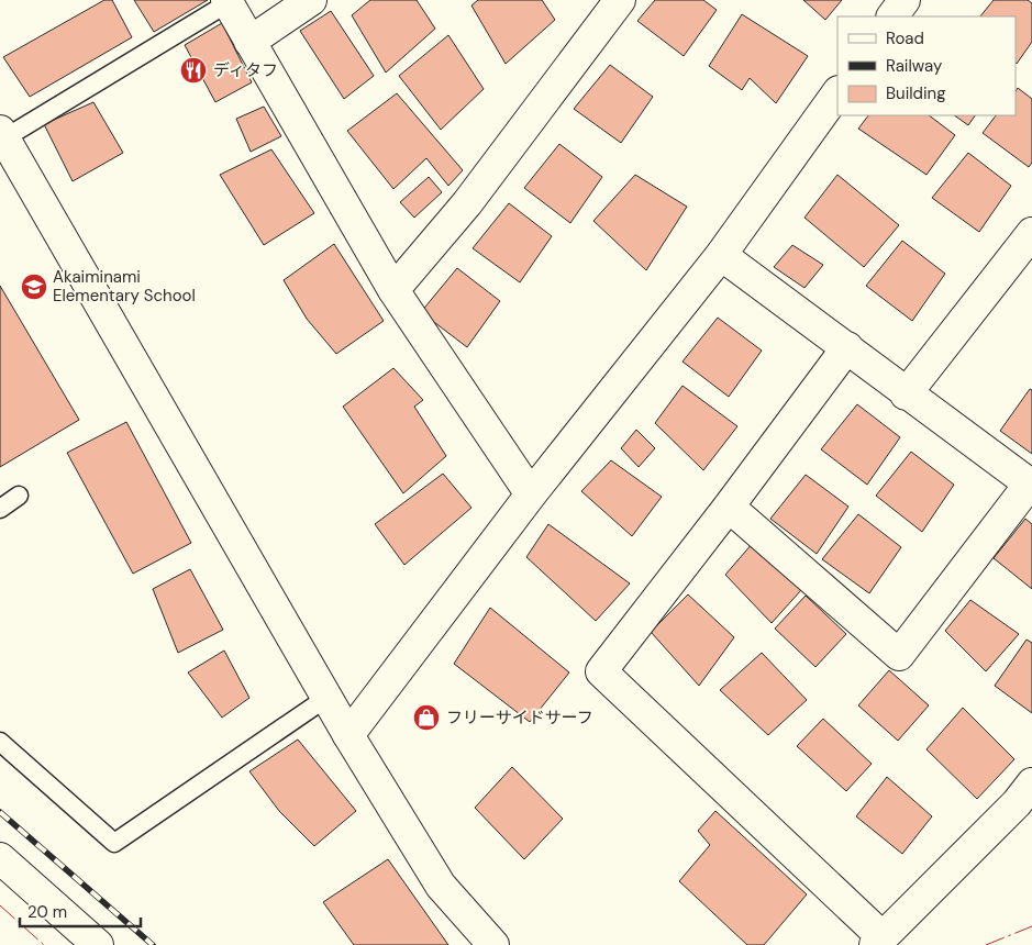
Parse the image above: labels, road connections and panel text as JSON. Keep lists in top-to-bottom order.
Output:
{
  "places": {
    "restaurant": ["ディタフ"],
    "school or university": ["Akaiminami Elementary School"],
    "shop": ["フリーサイドサーフ"]
  },
  "legend": ["Road", "Railway", "Building"],
  "scale_bar": "20 m"
}
